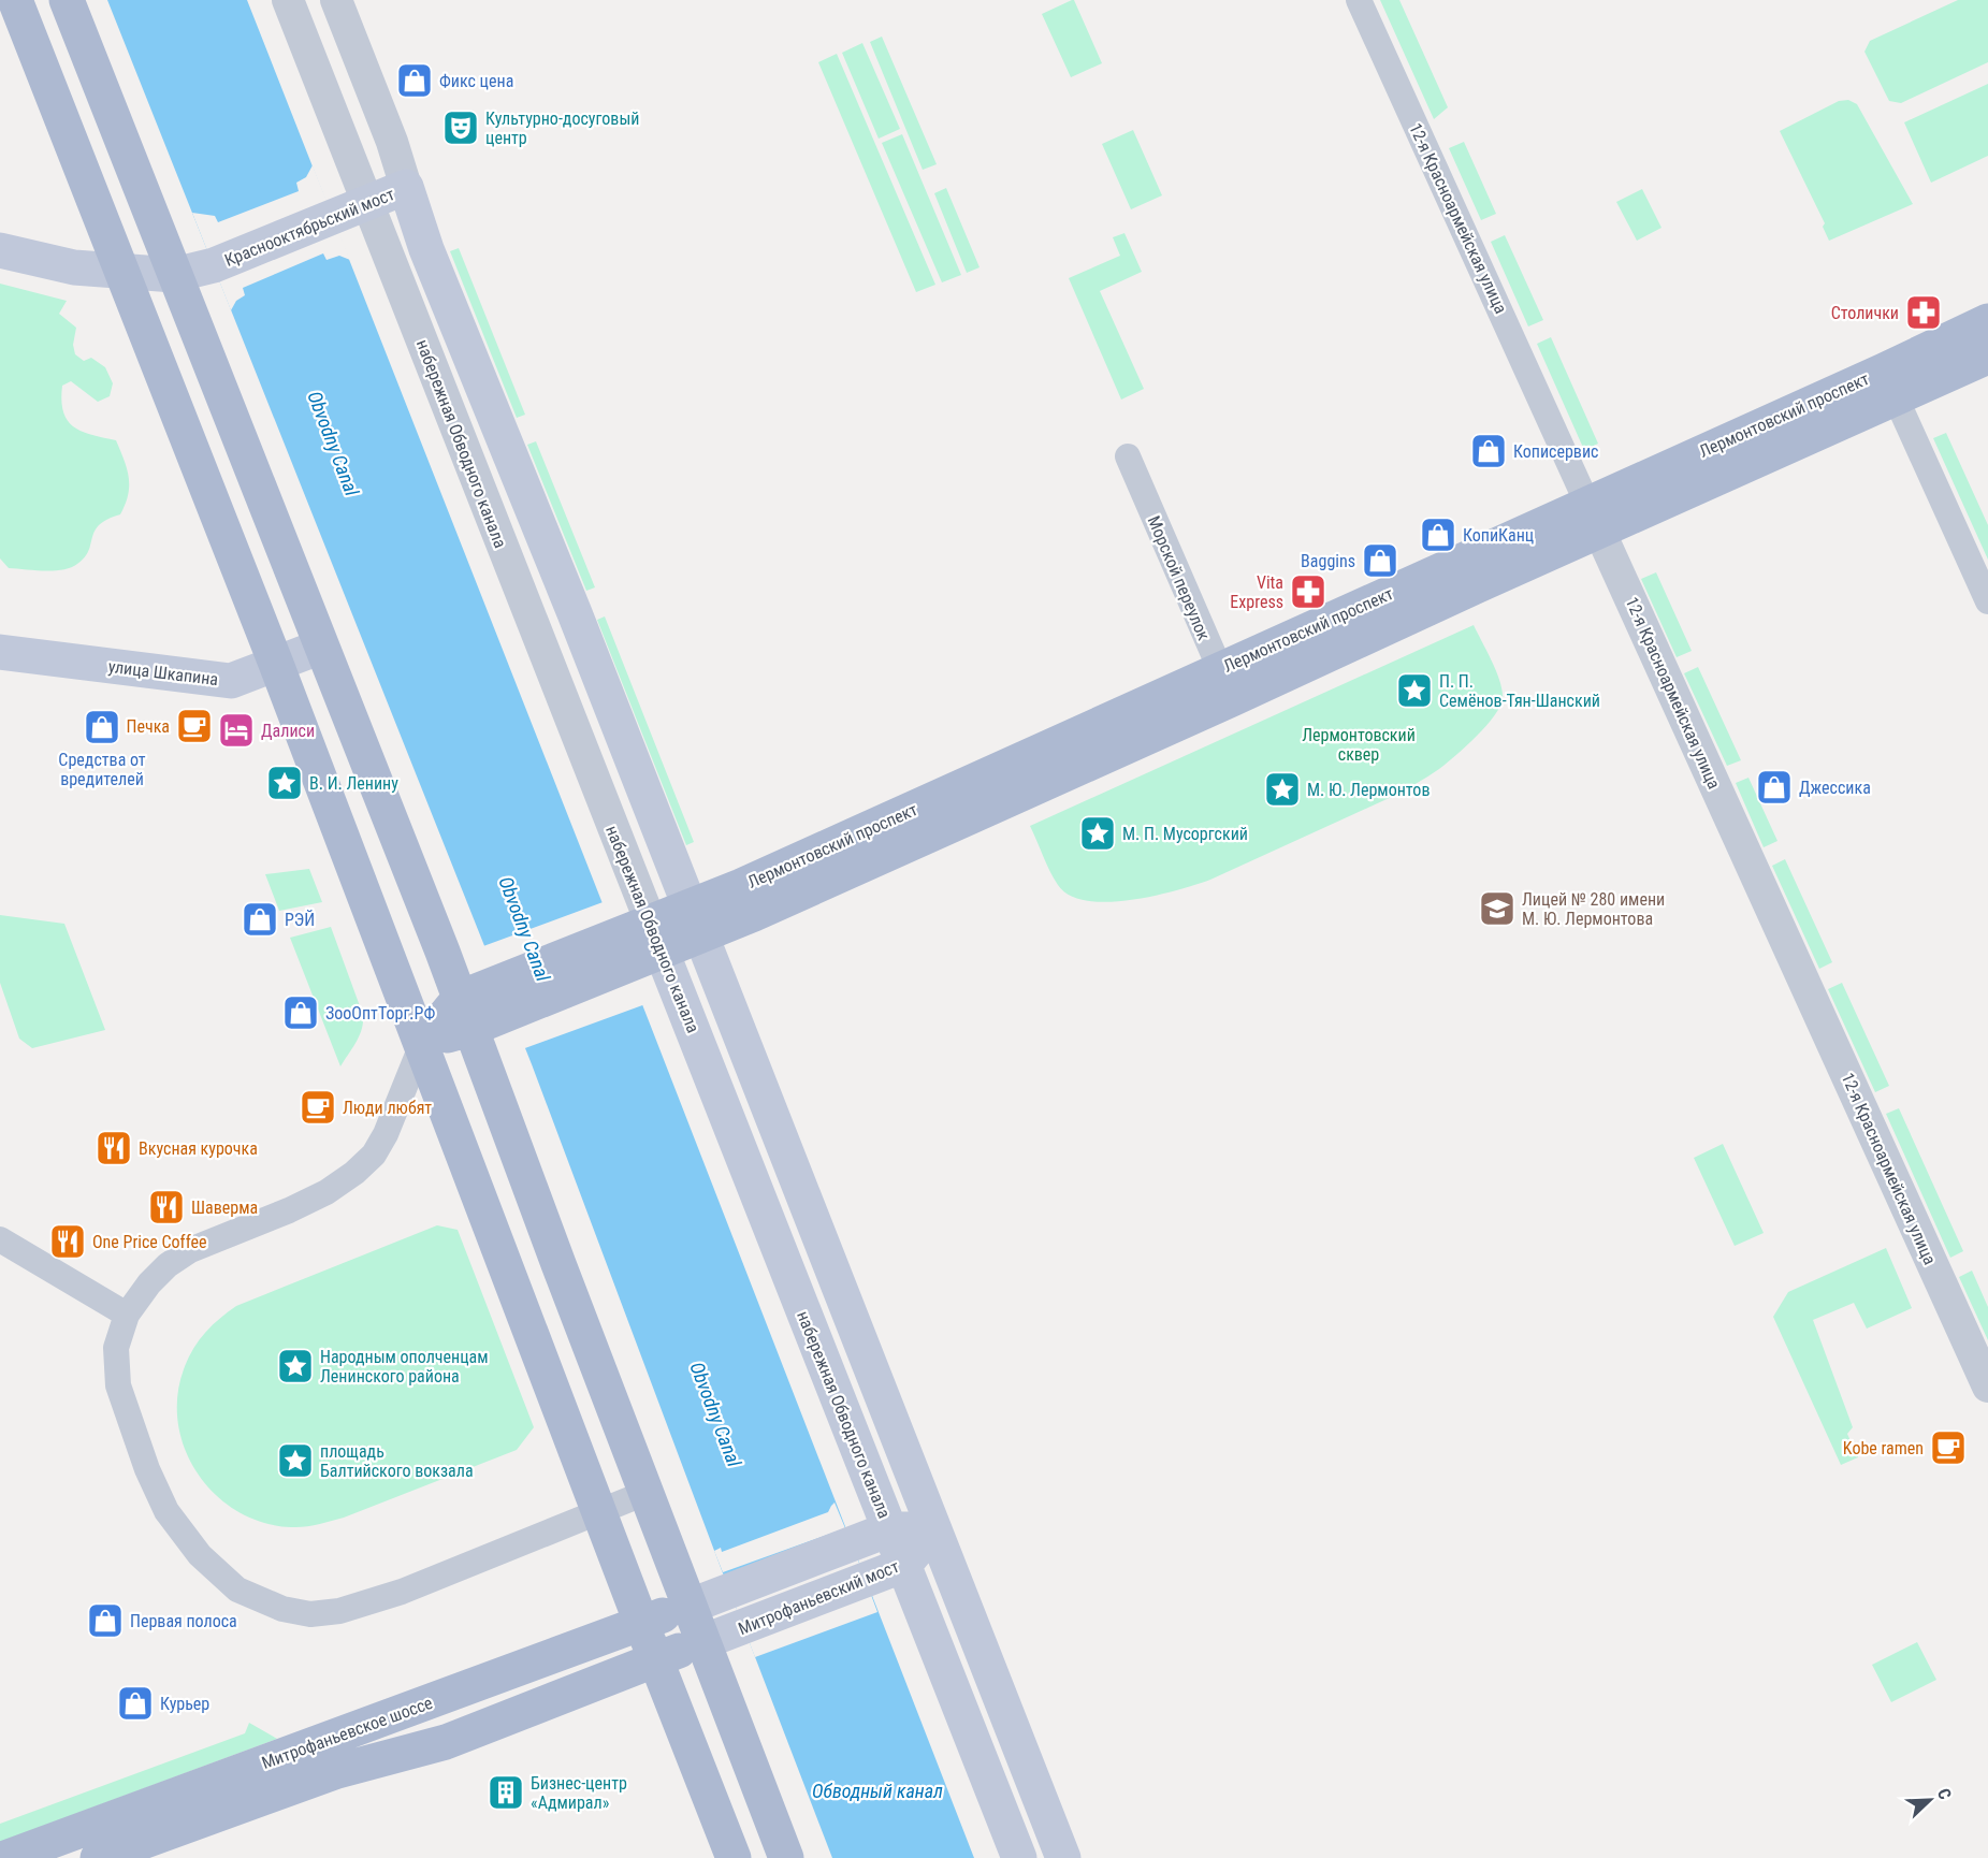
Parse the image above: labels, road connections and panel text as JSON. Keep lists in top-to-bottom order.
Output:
{
  "streets": {
    "main road": [
      "Краснооктябрьский мост",
      "Лермонтовский проспект",
      "набережная Обводного канала",
      "улица Шкапина",
      "Митрофаньевский мост",
      "Митрофаньевское шоссе"
    ],
    "street": ["12-я Красноармейская улица", "Морской переулок"]
  },
  "crossings": [
    ["12-я Красноармейская улица", "Лермонтовский проспект"],
    ["Краснооктябрьский мост", "набережная Обводного канала"],
    ["Лермонтовский проспект", "набережная Обводного канала"],
    ["Лермонтовский проспект", "Морской переулок"],
    ["набережная Обводного канала", "Митрофаньевский мост"],
    ["Митрофаньевский мост", "Митрофаньевское шоссе"]
  ],
  "water": ["Obvodny Canal", "Обводный канал"],
  "parks": ["Лермонтовский сквер"],
  "places": {
    "shop": [
      "Фикс цена",
      "Кописервис",
      "КопиКанц",
      "Baggins",
      "Средства от вредителей",
      "Джессика",
      "РЭЙ",
      "ЗооОптТорг.РФ",
      "Первая полоса",
      "Курьер"
    ],
    "theatre": ["Культурно-досуговый центр"],
    "pharmacy": ["Столички", "Vita Express"],
    "place": [
      "П. П. Семёнов-Тян-Шанский",
      "В. И. Ленину",
      "М. Ю. Лермонтов",
      "М. П. Мусоргский",
      "Народным ополченцам Ленинского района",
      "площадь Балтийского вокзала"
    ],
    "cafe": ["Печка", "Люди любят", "Kobe ramen"],
    "hotel": ["Далиси"],
    "school or university": ["Лицей № 280 имени М. Ю. Лермонтова"],
    "restaurant": ["Вкусная курочка", "Шаверма", "One Price Coffee"],
    "building": ["Бизнес-центр «Адмирал»"]
  },
  "north": "top right"
}
